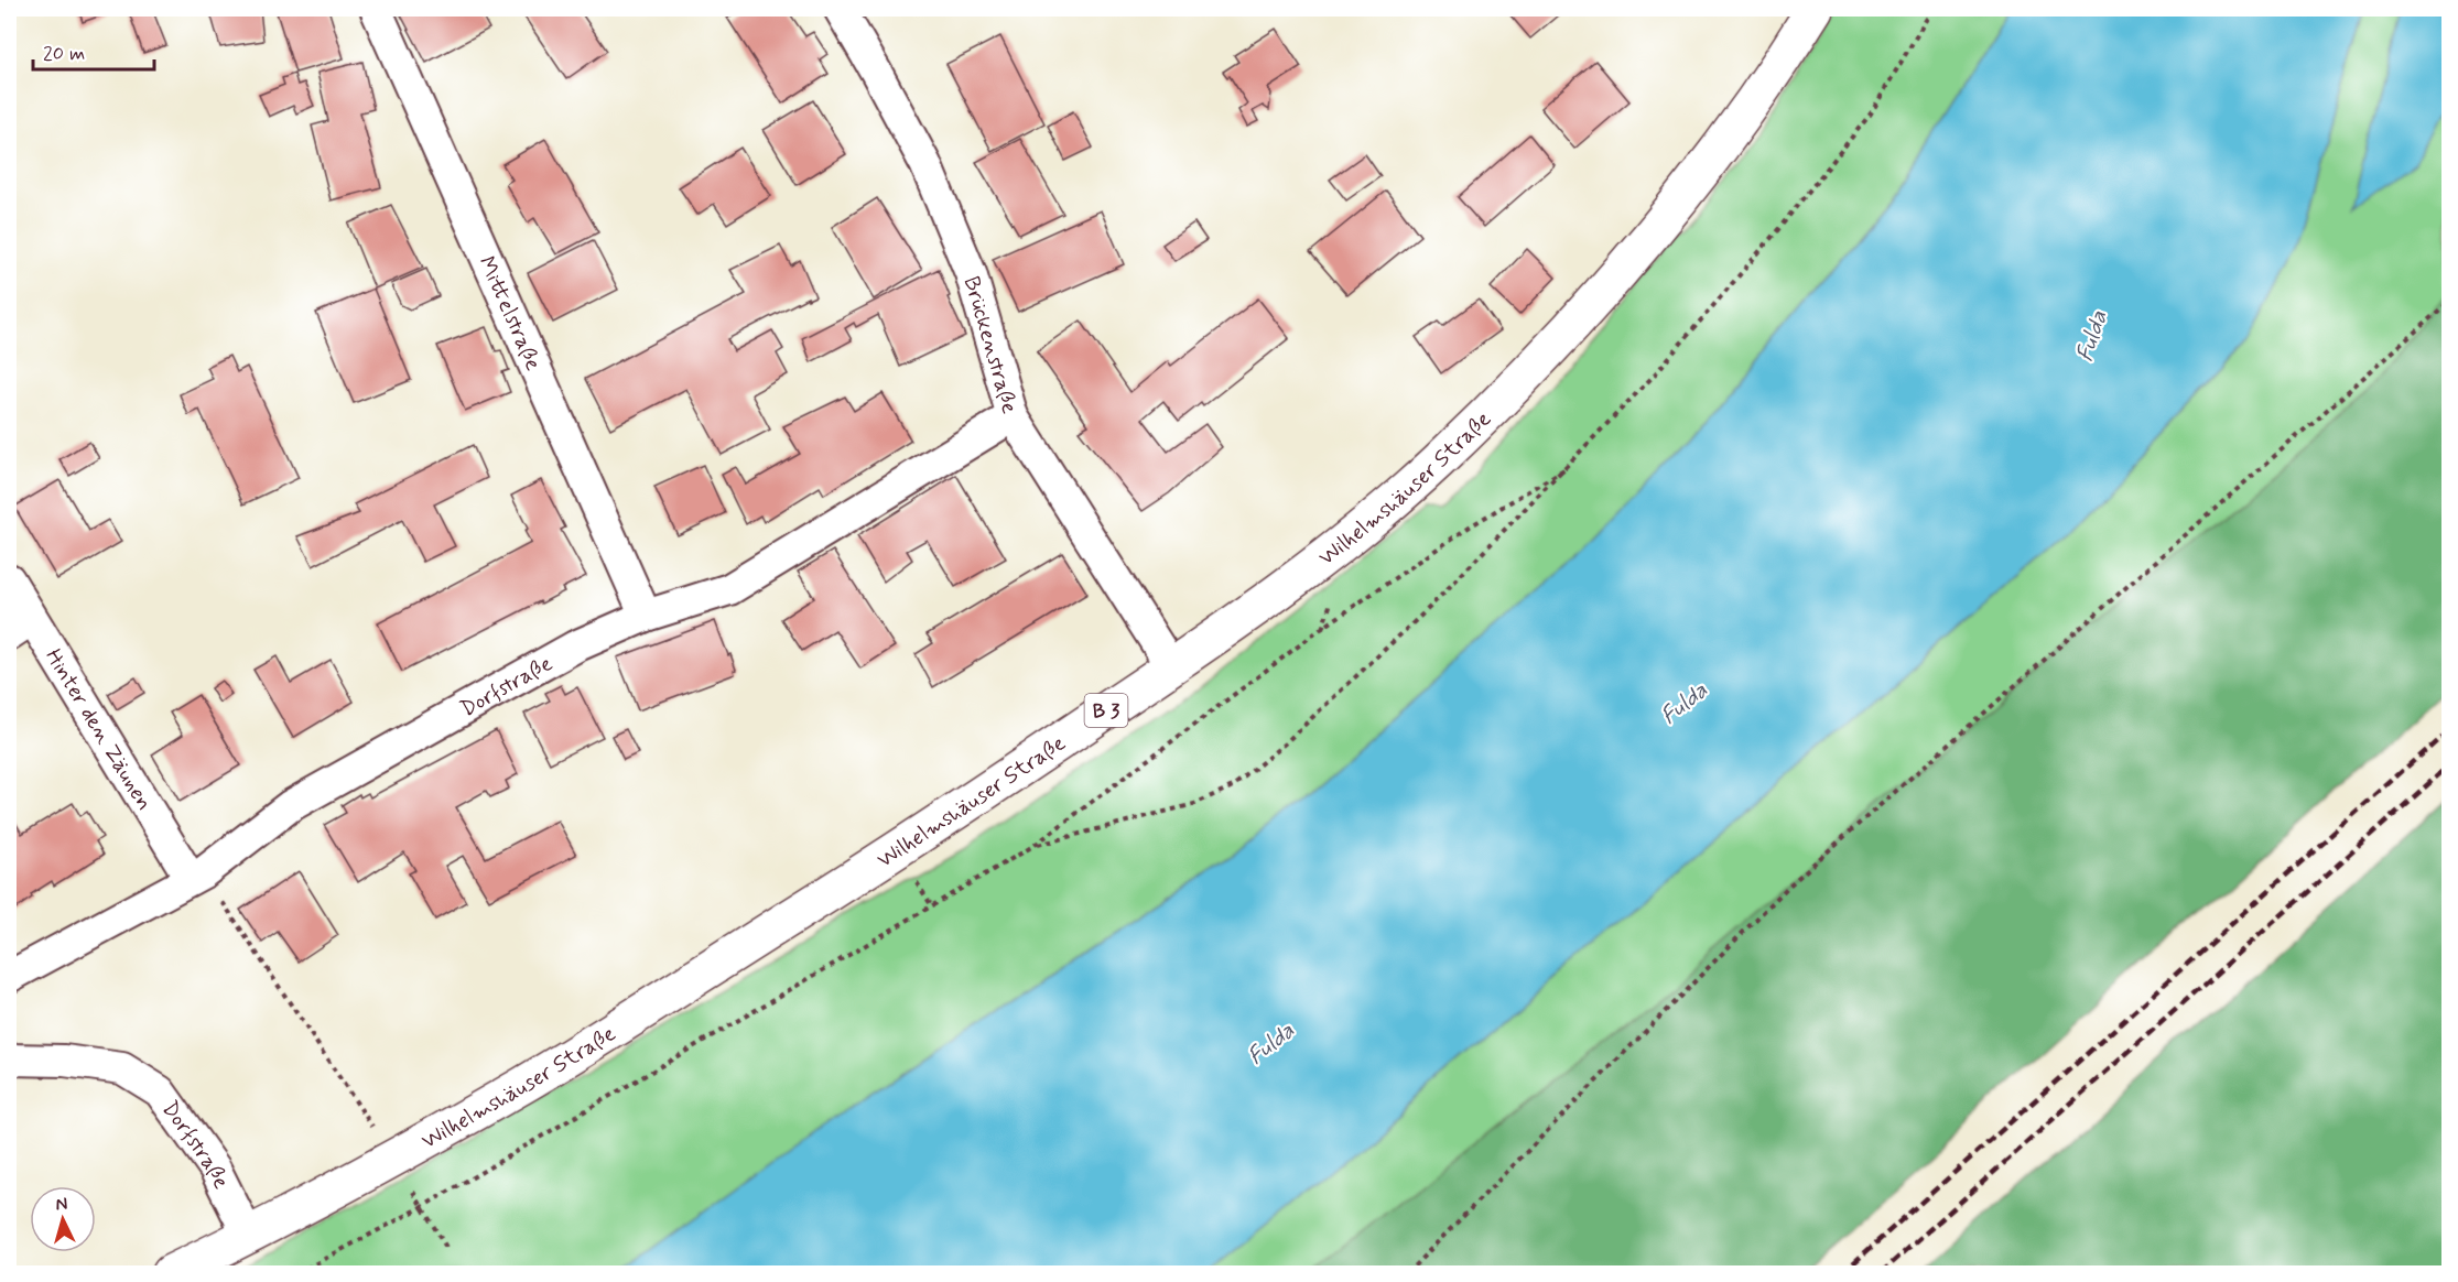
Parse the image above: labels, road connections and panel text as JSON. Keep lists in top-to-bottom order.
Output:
{
  "streets": {
    "main road": ["Wilhelmshäuser Straße", "B 3"],
    "street": [
      "Mittelstraße",
      "Brückenstraße",
      "Dorfstraße",
      "Hinter den Zäunen"
    ]
  },
  "crossings": [
    ["Mittelstraße", "Dorfstraße"],
    ["Brückenstraße", "Wilhelmshäuser Straße"],
    ["Brückenstraße", "Dorfstraße"],
    ["Wilhelmshäuser Straße", "Dorfstraße"],
    ["Dorfstraße", "Hinter den Zäunen"]
  ],
  "water": ["Fulda"],
  "scale_bar": "20 m",
  "north": "top"
}
